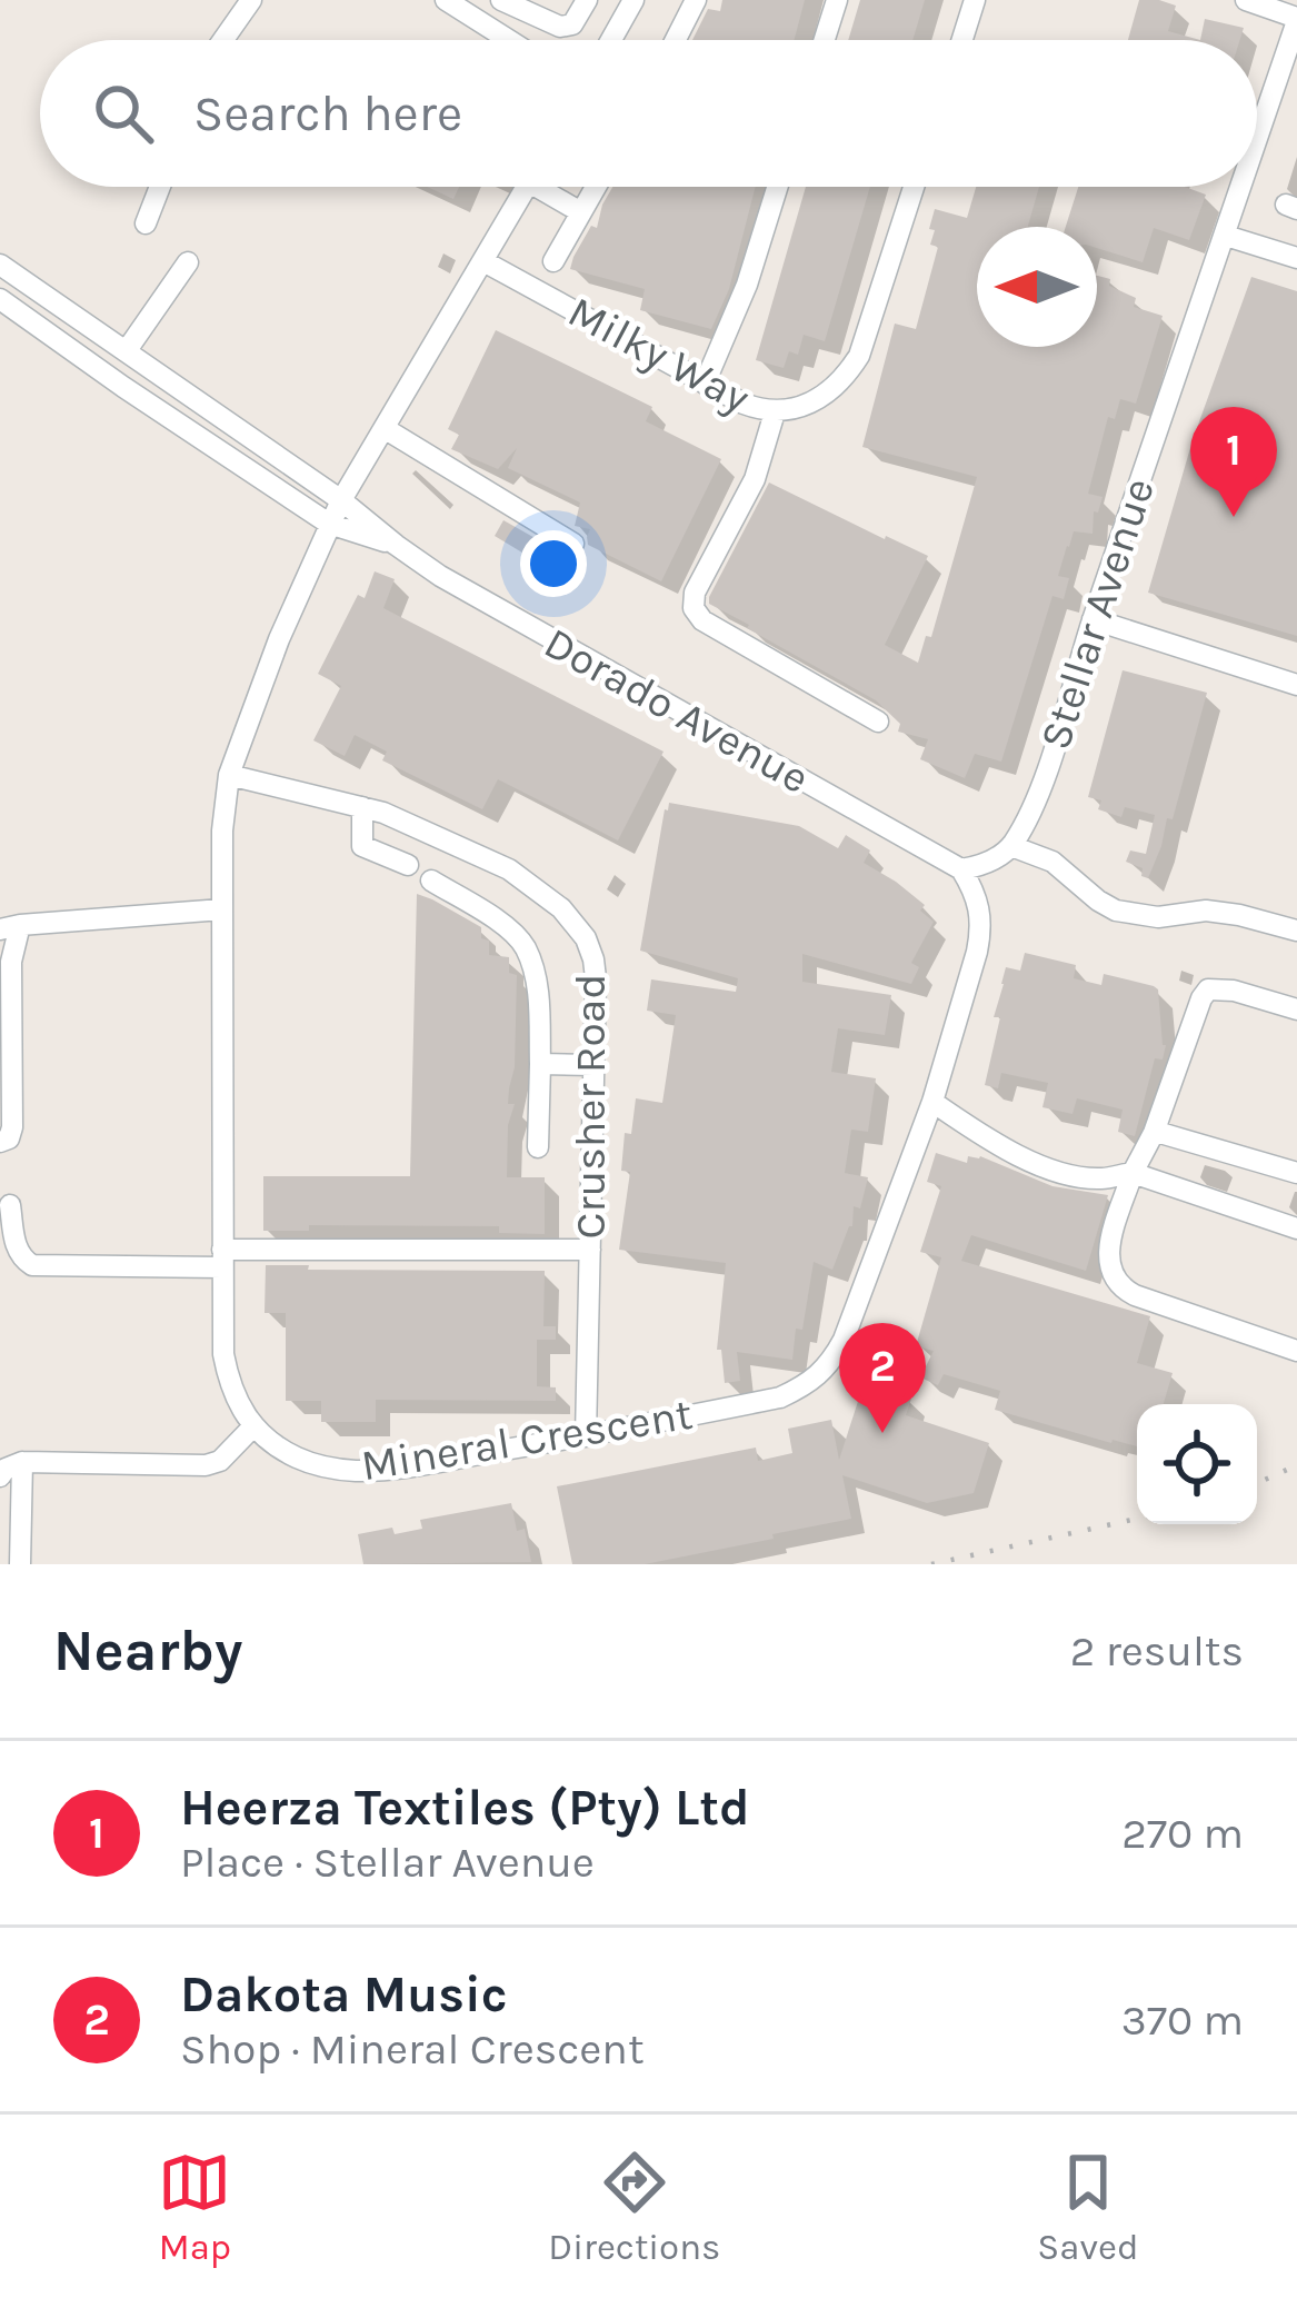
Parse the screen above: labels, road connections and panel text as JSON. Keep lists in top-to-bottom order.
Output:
{
  "streets": {
    "street": [
      "Milky Way",
      "Stellar Avenue",
      "Dorado Avenue",
      "Crusher Road",
      "Mineral Crescent"
    ]
  },
  "crossings": [
    ["Dorado Avenue", "Mineral Crescent"],
    ["Crusher Road", "Mineral Crescent"]
  ],
  "north": "left",
  "page": {
    "search": "Search here",
    "pins": ["1", "2"],
    "heading": ["Nearby", "2 results"],
    "list": [
      {
        "mark": "1",
        "name": "Heerza Textiles (Pty) Ltd",
        "note": "Place · Stellar Avenue",
        "value": "270 m"
      },
      {
        "mark": "2",
        "name": "Dakota Music",
        "note": "Shop · Mineral Crescent",
        "value": "370 m"
      }
    ],
    "nav": ["Map", "Directions", "Saved"]
  }
}
